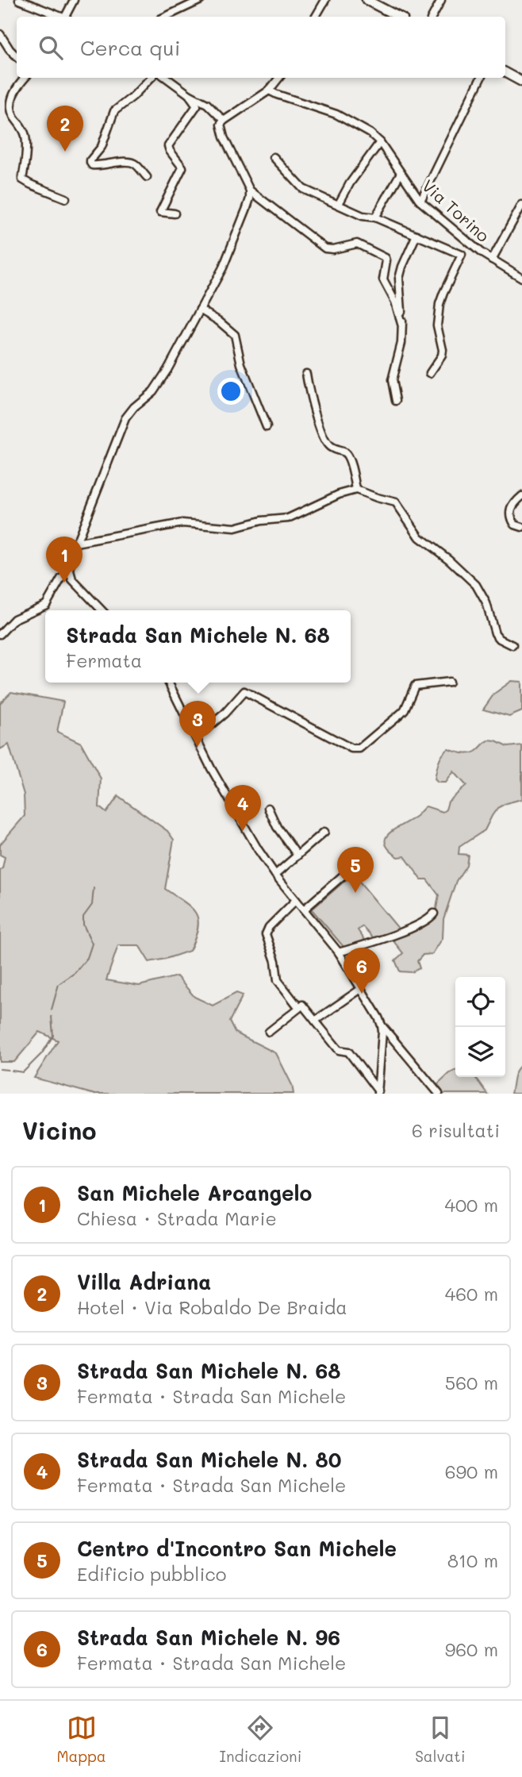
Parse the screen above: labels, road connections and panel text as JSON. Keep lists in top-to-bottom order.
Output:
{
  "streets": {
    "street": ["Via Torino"]
  },
  "page": {
    "search": "Cerca qui",
    "pins": [
      "2",
      "1",
      "3",
      "4",
      "5",
      "6"
    ],
    "popup": ["Strada San Michele N. 68", "Fermata"],
    "heading": ["Vicino", "6 risultati"],
    "list": [
      {
        "mark": "1",
        "name": "San Michele Arcangelo",
        "note": "Chiesa · Strada Marie",
        "value": "400 m"
      },
      {
        "mark": "2",
        "name": "Villa Adriana",
        "note": "Hotel · Via Robaldo De Braida",
        "value": "460 m"
      },
      {
        "mark": "3",
        "name": "Strada San Michele N. 68",
        "note": "Fermata · Strada San Michele",
        "value": "560 m"
      },
      {
        "mark": "4",
        "name": "Strada San Michele N. 80",
        "note": "Fermata · Strada San Michele",
        "value": "690 m"
      },
      {
        "mark": "5",
        "name": "Centro d'Incontro San Michele",
        "note": "Edificio pubblico",
        "value": "810 m"
      },
      {
        "mark": "6",
        "name": "Strada San Michele N. 96",
        "note": "Fermata · Strada San Michele",
        "value": "960 m"
      }
    ],
    "nav": ["Mappa", "Indicazioni", "Salvati"]
  }
}
